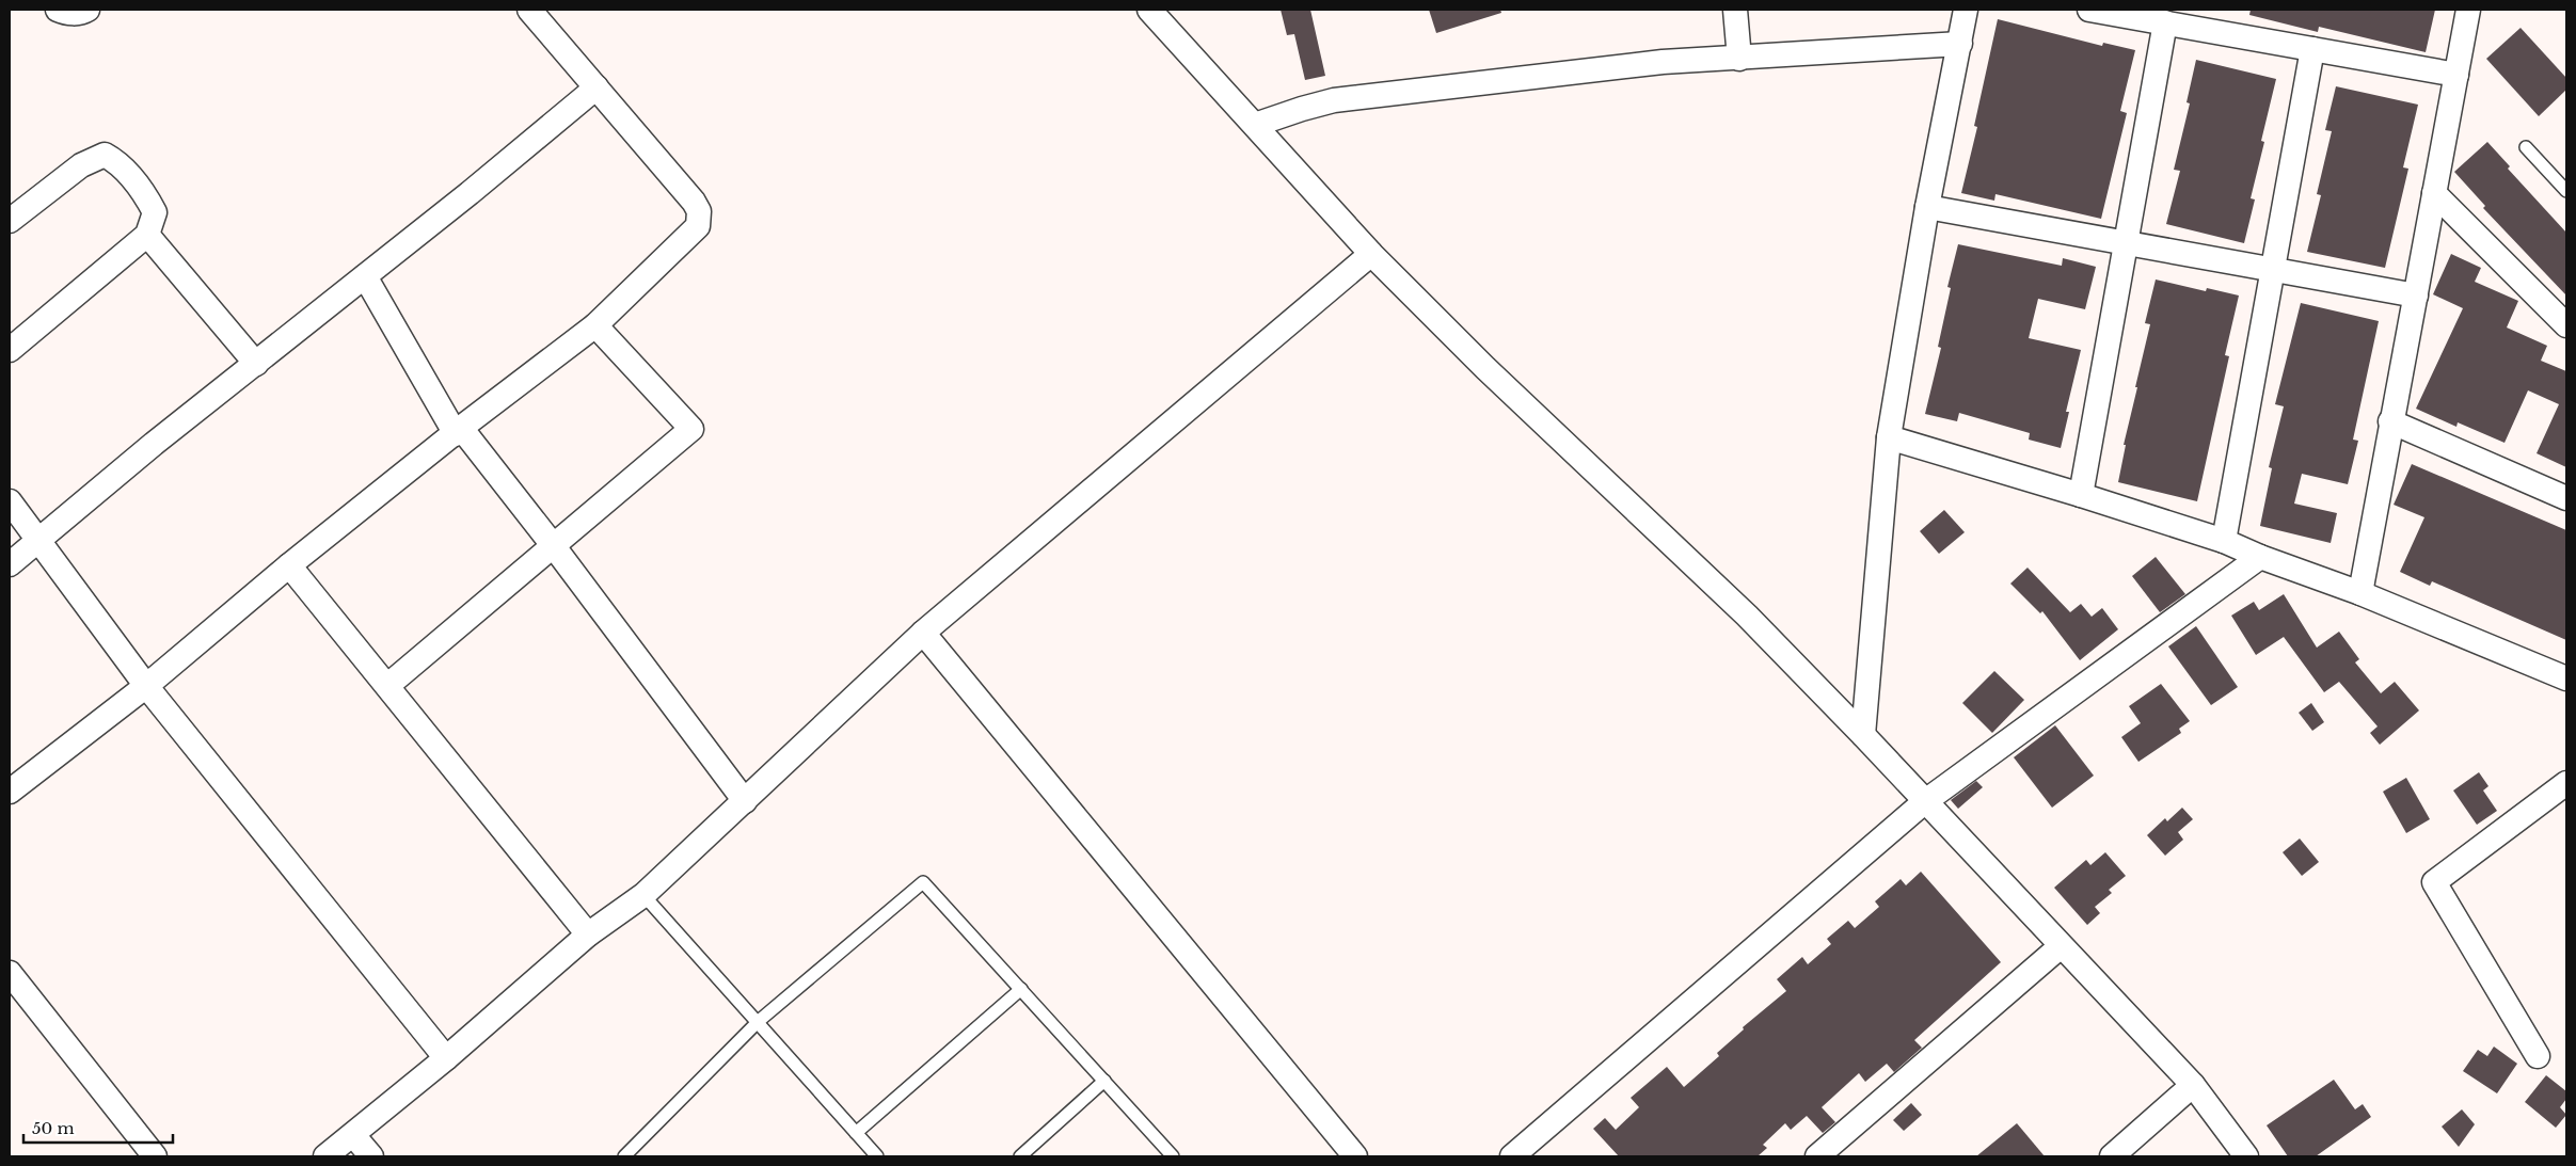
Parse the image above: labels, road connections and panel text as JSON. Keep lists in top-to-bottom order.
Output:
{
  "scale_bar": "50 m"
}
